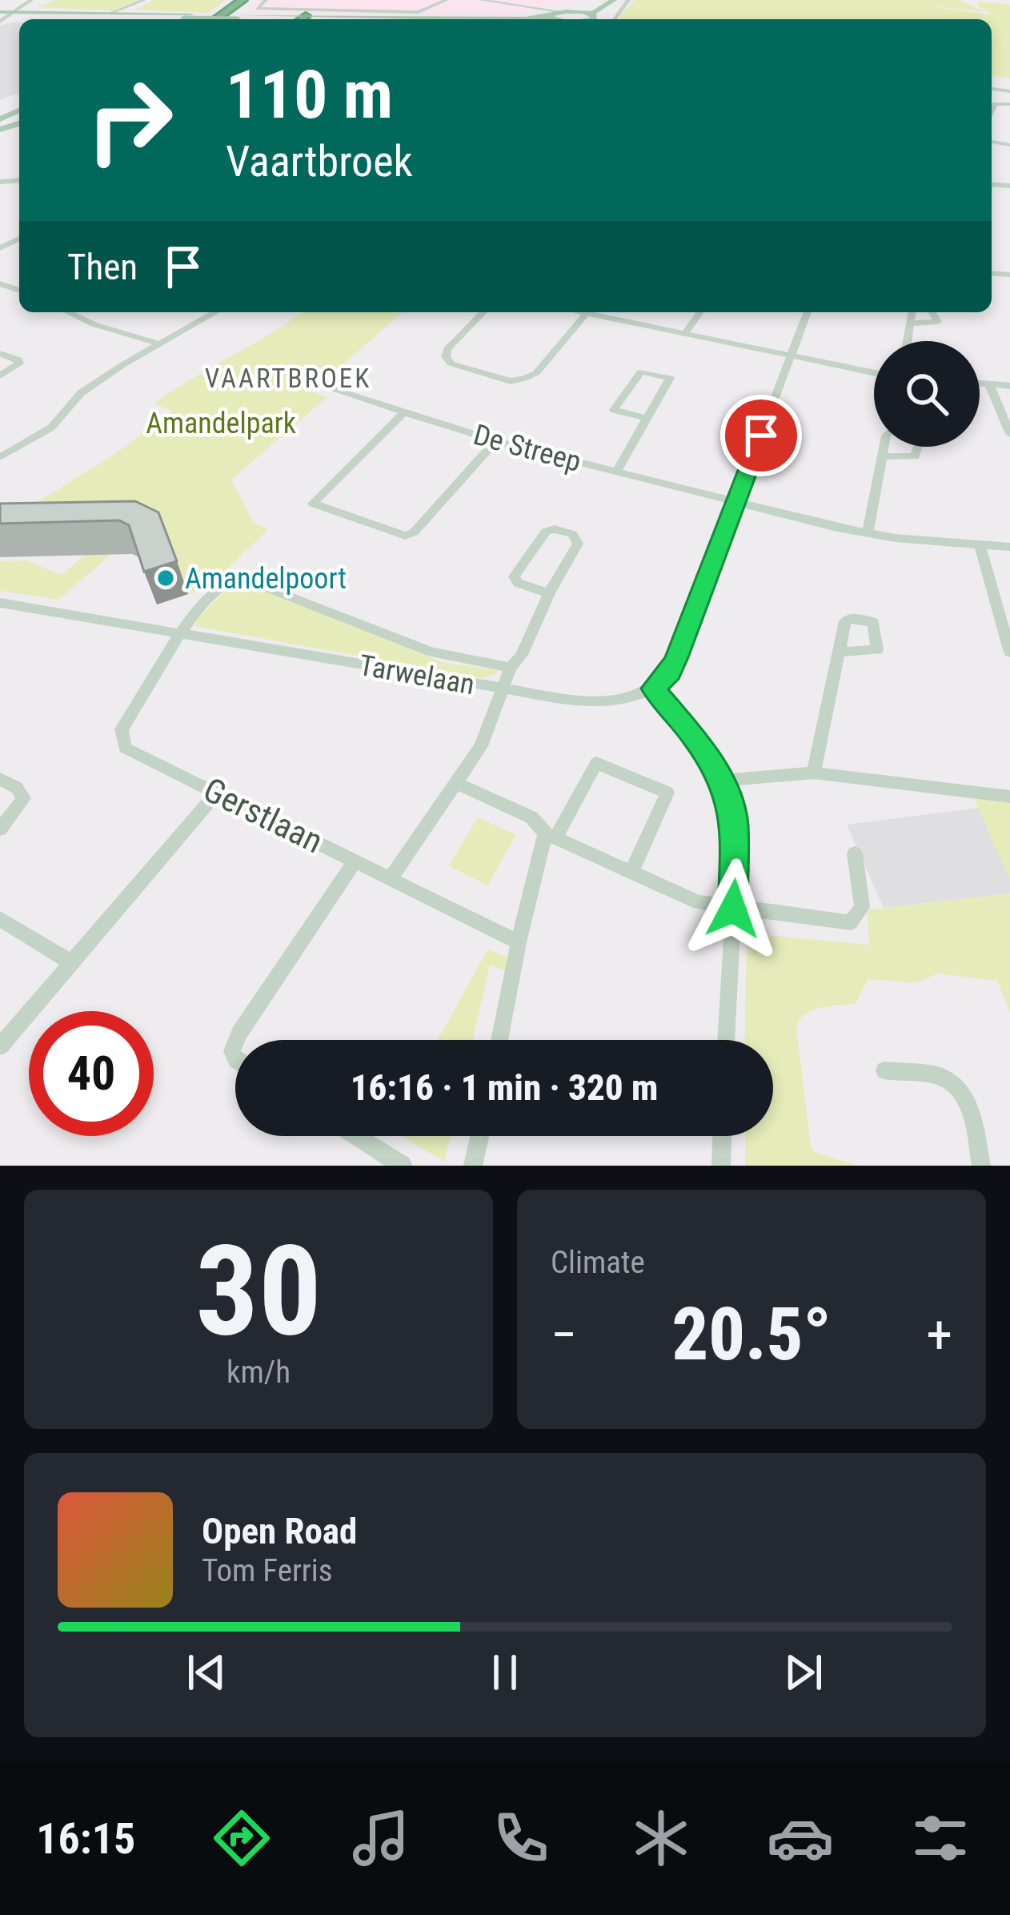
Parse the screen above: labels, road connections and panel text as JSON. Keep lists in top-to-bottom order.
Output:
{
  "streets": {
    "street": ["De Streep", "Tarwelaan", "Gerstlaan"]
  },
  "crossings": [
    ["Tarwelaan", "Gerstlaan"]
  ],
  "districts": ["VAARTBROEK"],
  "parks": ["Amandelpark"],
  "places": ["Amandelpoort"],
  "page": {
    "turn": ["110 m", "Vaartbroek"],
    "then": "Then",
    "limit": "40",
    "trip": "16:16 · 1 min · 320 m",
    "tile": [
      ["30", "km/h"],
      "Climate"
    ],
    "heat": ["−", "20.5°", "+"],
    "song": ["Open Road", "Tom Ferris"],
    "tabs": "16:15"
  }
}
